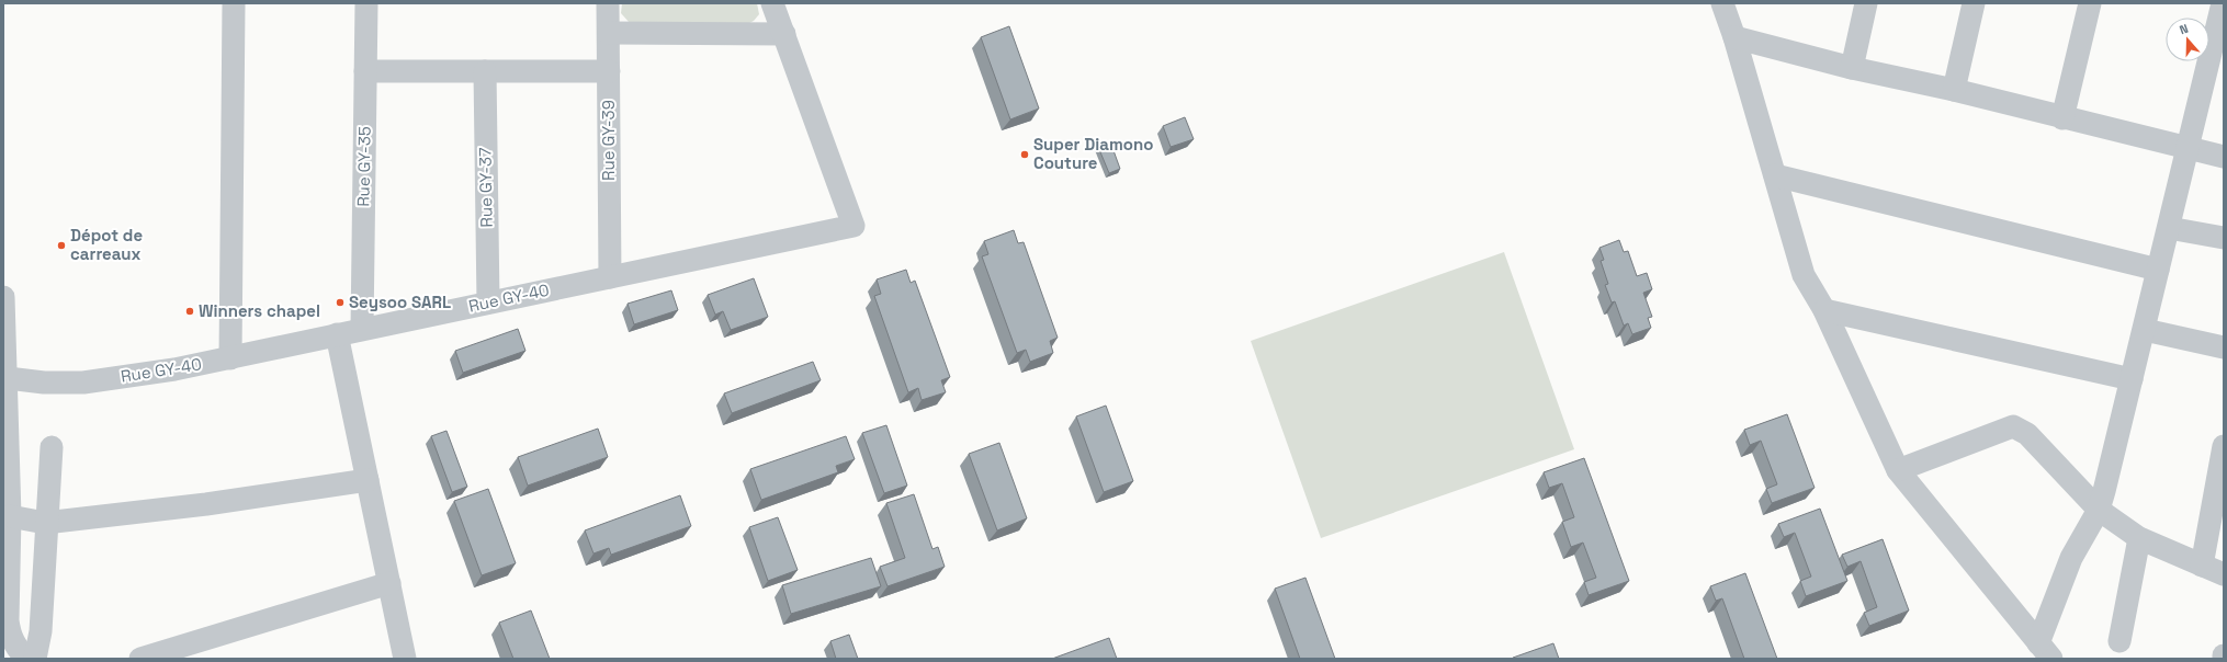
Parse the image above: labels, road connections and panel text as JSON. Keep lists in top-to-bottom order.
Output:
{
  "streets": {
    "street": [
      "Rue GY-39",
      "Rue GY-35",
      "Rue GY-37",
      "Rue GY-40"
    ]
  },
  "crossings": [
    ["Rue GY-39", "Rue GY-40"],
    ["Rue GY-35", "Rue GY-40"],
    ["Rue GY-37", "Rue GY-40"]
  ],
  "places": [
    "Super Diamono Couture",
    "Dépot de carreaux",
    "Seysoo SARL",
    "Winners chapel"
  ],
  "north": "top"
}
